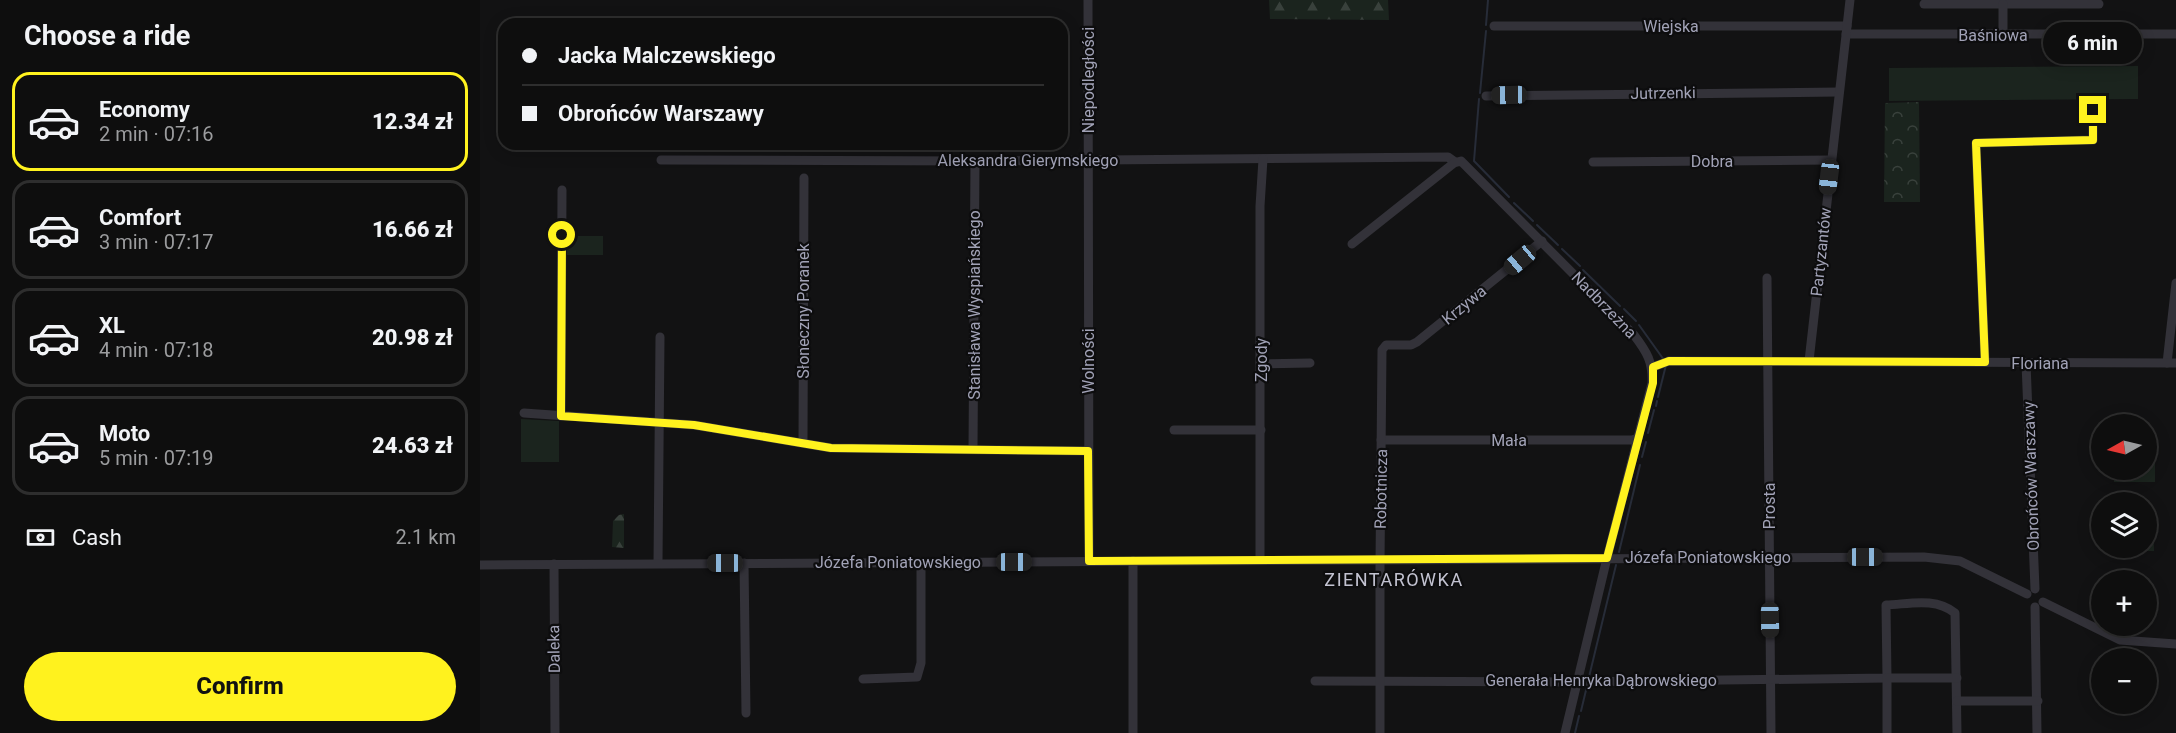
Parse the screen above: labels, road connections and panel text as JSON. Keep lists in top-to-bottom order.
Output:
{
  "streets": {
    "street": [
      "Wiejska",
      "Baśniowa",
      "Niepodległości",
      "Jutrzenki",
      "Aleksandra Gierymskiego",
      "Dobra",
      "Partyzantów",
      "Stanisława Wyspiańskiego",
      "Krzywa",
      "Nadbrzeżna",
      "Słoneczny Poranek",
      "Zgody",
      "Wolności",
      "Floriana",
      "Mała",
      "Obrońców Warszawy",
      "Robotnicza",
      "Prosta",
      "Józefa Poniatowskiego",
      "Daleka",
      "Generała Henryka Dąbrowskiego"
    ]
  },
  "crossings": [
    ["Wiejska", "Baśniowa"],
    ["Wiejska", "Partyzantów"],
    ["Baśniowa", "Partyzantów"],
    ["Niepodległości", "Aleksandra Gierymskiego"],
    ["Niepodległości", "Wolności"],
    ["Jutrzenki", "Partyzantów"],
    ["Aleksandra Gierymskiego", "Stanisława Wyspiańskiego"],
    ["Aleksandra Gierymskiego", "Nadbrzeżna"],
    ["Aleksandra Gierymskiego", "Zgody"],
    ["Aleksandra Gierymskiego", "Wolności"],
    ["Dobra", "Partyzantów"],
    ["Partyzantów", "Floriana"],
    ["Krzywa", "Nadbrzeżna"],
    ["Krzywa", "Robotnicza"],
    ["Nadbrzeżna", "Floriana"],
    ["Zgody", "Józefa Poniatowskiego"],
    ["Wolności", "Józefa Poniatowskiego"],
    ["Floriana", "Obrońców Warszawy"],
    ["Floriana", "Prosta"],
    ["Mała", "Robotnicza"],
    ["Obrońców Warszawy", "Józefa Poniatowskiego"],
    ["Robotnicza", "Józefa Poniatowskiego"],
    ["Robotnicza", "Generała Henryka Dąbrowskiego"],
    ["Prosta", "Józefa Poniatowskiego"],
    ["Prosta", "Generała Henryka Dąbrowskiego"],
    ["Józefa Poniatowskiego", "Daleka"]
  ],
  "districts": ["ZIENTARÓWKA"],
  "north": "left",
  "page": {
    "heading": "Choose a ride",
    "banner": ["Jacka Malczewskiego", "Obrońców Warszawy"],
    "bubble": "6 min",
    "list": [
      {
        "name": "Economy",
        "note": "2 min · 07:16",
        "value": "12.34 zł"
      },
      {
        "name": "Comfort",
        "note": "3 min · 07:17",
        "value": "16.66 zł"
      },
      {
        "name": "XL",
        "note": "4 min · 07:18",
        "value": "20.98 zł"
      },
      {
        "name": "Moto",
        "note": "5 min · 07:19",
        "value": "24.63 zł"
      }
    ],
    "map_buttons": ["+", "−"],
    "pay": ["Cash", "2.1 km"],
    "buttons": "Confirm"
  }
}
